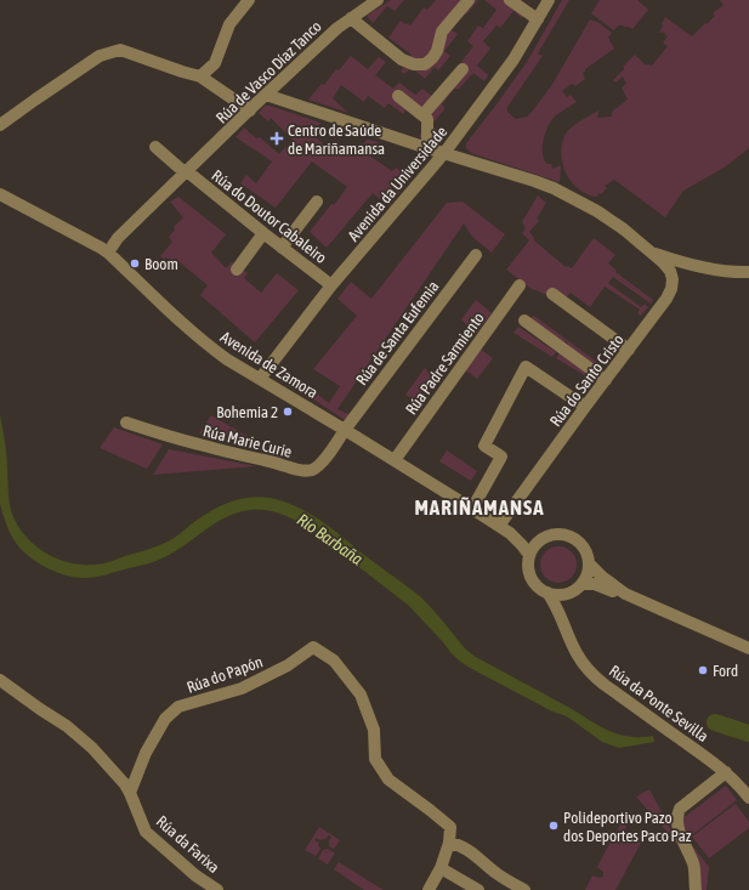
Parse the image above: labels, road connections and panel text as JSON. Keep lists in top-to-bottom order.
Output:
{
  "streets": {
    "street": [
      "Rúa de Vasco Díaz Tanco",
      "Avenida da Universidade",
      "Rúa do Doutor Cabaleiro",
      "Rúa de Santa Eufemia",
      "Rúa Padre Sarmiento",
      "Avenida de Zamora",
      "Rúa do Santo Cristo",
      "Rúa Marie Curie",
      "Rúa do Papón",
      "Rúa da Ponte Sevilla",
      "Rúa da Farixa"
    ]
  },
  "crossings": [
    ["Rúa de Vasco Díaz Tanco", "Rúa do Doutor Cabaleiro"],
    ["Rúa de Vasco Díaz Tanco", "Avenida de Zamora"],
    ["Rúa de Vasco Díaz Tanco", "Rúa do Santo Cristo"],
    ["Avenida da Universidade", "Rúa do Doutor Cabaleiro"],
    ["Avenida da Universidade", "Avenida de Zamora"],
    ["Avenida da Universidade", "Rúa do Santo Cristo"],
    ["Rúa de Santa Eufemia", "Avenida de Zamora"],
    ["Rúa de Santa Eufemia", "Rúa Marie Curie"],
    ["Rúa Padre Sarmiento", "Avenida de Zamora"],
    ["Avenida de Zamora", "Rúa do Santo Cristo"],
    ["Avenida de Zamora", "Rúa Marie Curie"],
    ["Avenida de Zamora", "Rúa da Ponte Sevilla"],
    ["Rúa do Papón", "Rúa da Farixa"]
  ],
  "districts": ["MARIÑAMANSA"],
  "water": ["Río Barbaña"],
  "places": {
    "health": ["Centro de Saúde de Mariñamansa"],
    "other": [
      "Boom",
      "Bohemia 2",
      "Ford",
      "Polideportivo Pazo dos Deportes Paco Paz"
    ]
  }
}
